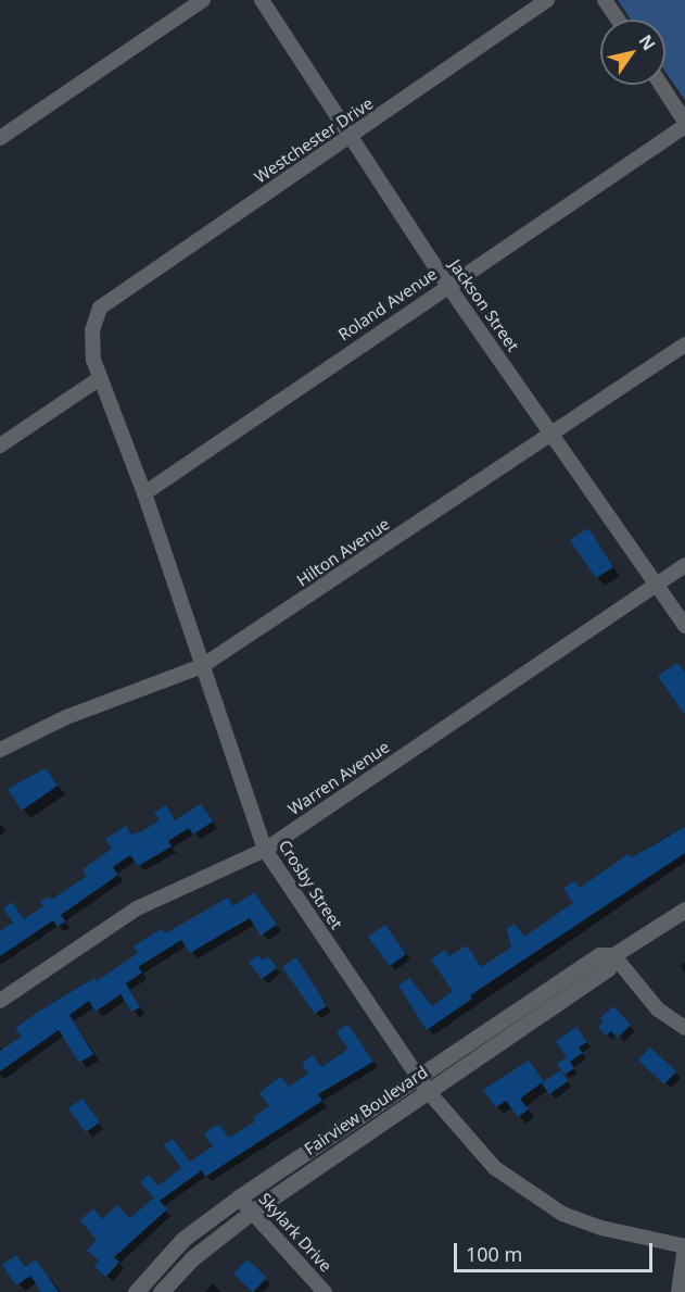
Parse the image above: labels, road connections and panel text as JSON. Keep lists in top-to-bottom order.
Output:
{
  "streets": {
    "street": [
      "Westchester Drive",
      "Roland Avenue",
      "Jackson Street",
      "Hilton Avenue",
      "Warren Avenue",
      "Crosby Street",
      "Fairview Boulevard",
      "Skylark Drive"
    ]
  },
  "crossings": [
    ["Westchester Drive", "Jackson Street"],
    ["Westchester Drive", "Crosby Street"],
    ["Roland Avenue", "Jackson Street"],
    ["Roland Avenue", "Crosby Street"],
    ["Jackson Street", "Hilton Avenue"],
    ["Jackson Street", "Warren Avenue"],
    ["Hilton Avenue", "Crosby Street"],
    ["Warren Avenue", "Crosby Street"],
    ["Crosby Street", "Fairview Boulevard"],
    ["Fairview Boulevard", "Skylark Drive"]
  ],
  "scale_bar": "100 m",
  "north": "top right"
}
